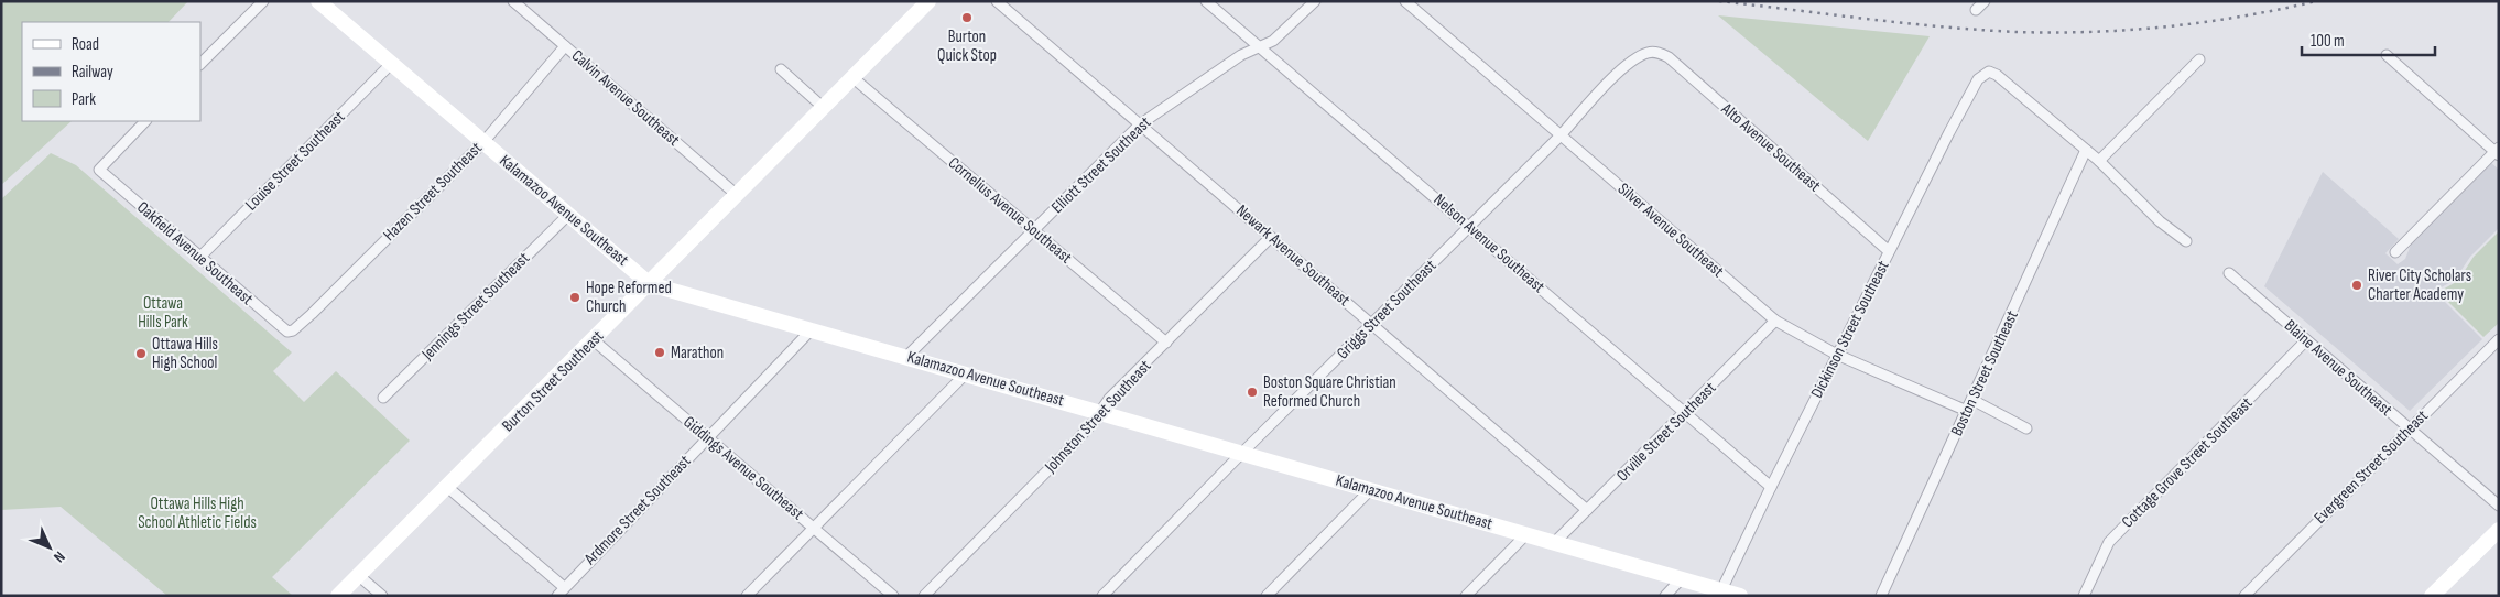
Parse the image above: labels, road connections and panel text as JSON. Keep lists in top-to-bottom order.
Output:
{
  "streets": {
    "main road": ["Kalamazoo Avenue Southeast", "Burton Street Southeast"],
    "street": [
      "Calvin Avenue Southeast",
      "Alto Avenue Southeast",
      "Louise Street Southeast",
      "Elliott Street Southeast",
      "Hazen Street Southeast",
      "Cornelius Avenue Southeast",
      "Silver Avenue Southeast",
      "Nelson Avenue Southeast",
      "Oakfield Avenue Southeast",
      "Newark Avenue Southeast",
      "Jennings Street Southeast",
      "Griggs Street Southeast",
      "Dickinson Street Southeast",
      "Blaine Avenue Southeast",
      "Boston Street Southeast",
      "Johnston Street Southeast",
      "Orville Street Southeast",
      "Cottage Grove Street Southeast",
      "Evergreen Street Southeast",
      "Giddings Avenue Southeast",
      "Ardmore Street Southeast"
    ]
  },
  "crossings": [
    ["Calvin Avenue Southeast", "Hazen Street Southeast"],
    ["Calvin Avenue Southeast", "Burton Street Southeast"],
    ["Alto Avenue Southeast", "Griggs Street Southeast"],
    ["Alto Avenue Southeast", "Dickinson Street Southeast"],
    ["Louise Street Southeast", "Kalamazoo Avenue Southeast"],
    ["Louise Street Southeast", "Oakfield Avenue Southeast"],
    ["Elliott Street Southeast", "Kalamazoo Avenue Southeast"],
    ["Elliott Street Southeast", "Cornelius Avenue Southeast"],
    ["Elliott Street Southeast", "Nelson Avenue Southeast"],
    ["Elliott Street Southeast", "Newark Avenue Southeast"],
    ["Hazen Street Southeast", "Kalamazoo Avenue Southeast"],
    ["Hazen Street Southeast", "Oakfield Avenue Southeast"],
    ["Kalamazoo Avenue Southeast", "Jennings Street Southeast"],
    ["Kalamazoo Avenue Southeast", "Griggs Street Southeast"],
    ["Kalamazoo Avenue Southeast", "Dickinson Street Southeast"],
    ["Kalamazoo Avenue Southeast", "Burton Street Southeast"],
    ["Kalamazoo Avenue Southeast", "Johnston Street Southeast"],
    ["Kalamazoo Avenue Southeast", "Orville Street Southeast"],
    ["Kalamazoo Avenue Southeast", "Ardmore Street Southeast"],
    ["Cornelius Avenue Southeast", "Burton Street Southeast"],
    ["Cornelius Avenue Southeast", "Johnston Street Southeast"],
    ["Silver Avenue Southeast", "Griggs Street Southeast"],
    ["Silver Avenue Southeast", "Dickinson Street Southeast"],
    ["Silver Avenue Southeast", "Boston Street Southeast"],
    ["Silver Avenue Southeast", "Orville Street Southeast"],
    ["Nelson Avenue Southeast", "Griggs Street Southeast"],
    ["Nelson Avenue Southeast", "Dickinson Street Southeast"],
    ["Nelson Avenue Southeast", "Orville Street Southeast"],
    ["Newark Avenue Southeast", "Griggs Street Southeast"],
    ["Newark Avenue Southeast", "Johnston Street Southeast"],
    ["Newark Avenue Southeast", "Orville Street Southeast"],
    ["Dickinson Street Southeast", "Boston Street Southeast"],
    ["Blaine Avenue Southeast", "Cottage Grove Street Southeast"],
    ["Blaine Avenue Southeast", "Evergreen Street Southeast"],
    ["Burton Street Southeast", "Giddings Avenue Southeast"],
    ["Giddings Avenue Southeast", "Ardmore Street Southeast"]
  ],
  "parks": ["Ottawa Hills Park", "Ottawa Hills High School Athletic Fields"],
  "places": [
    "Burton Quick Stop",
    "River City Scholars Charter Academy",
    "Hope Reformed Church",
    "Marathon",
    "Ottawa Hills High School",
    "Boston Square Christian Reformed Church"
  ],
  "legend": ["Road", "Railway", "Park"],
  "scale_bar": "100 m",
  "north": "bottom right"
}
